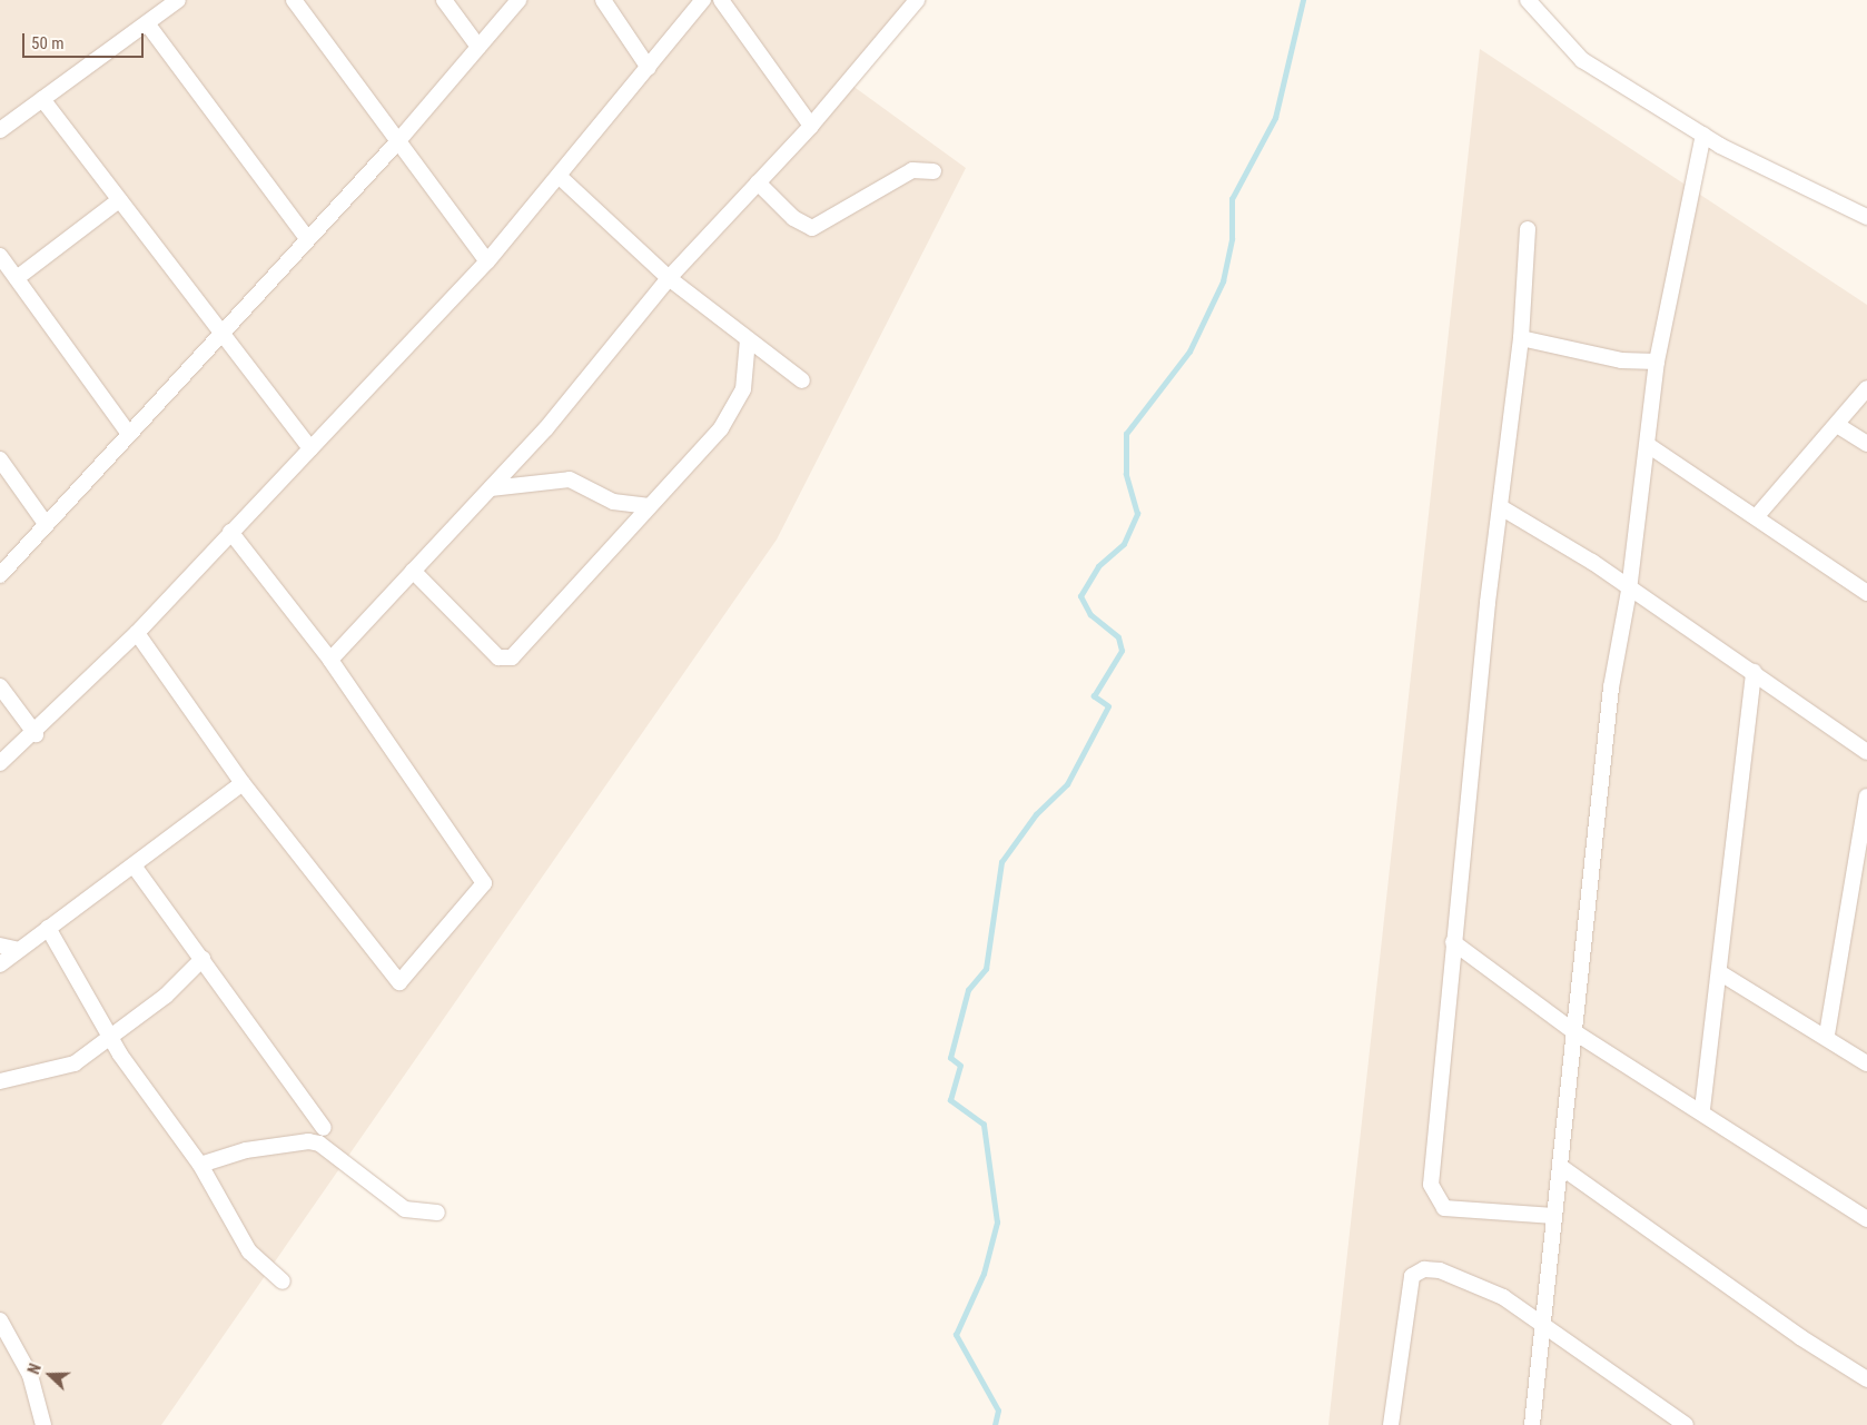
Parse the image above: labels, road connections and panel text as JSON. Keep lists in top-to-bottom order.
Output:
{
  "scale_bar": "50 m",
  "north": "left"
}
